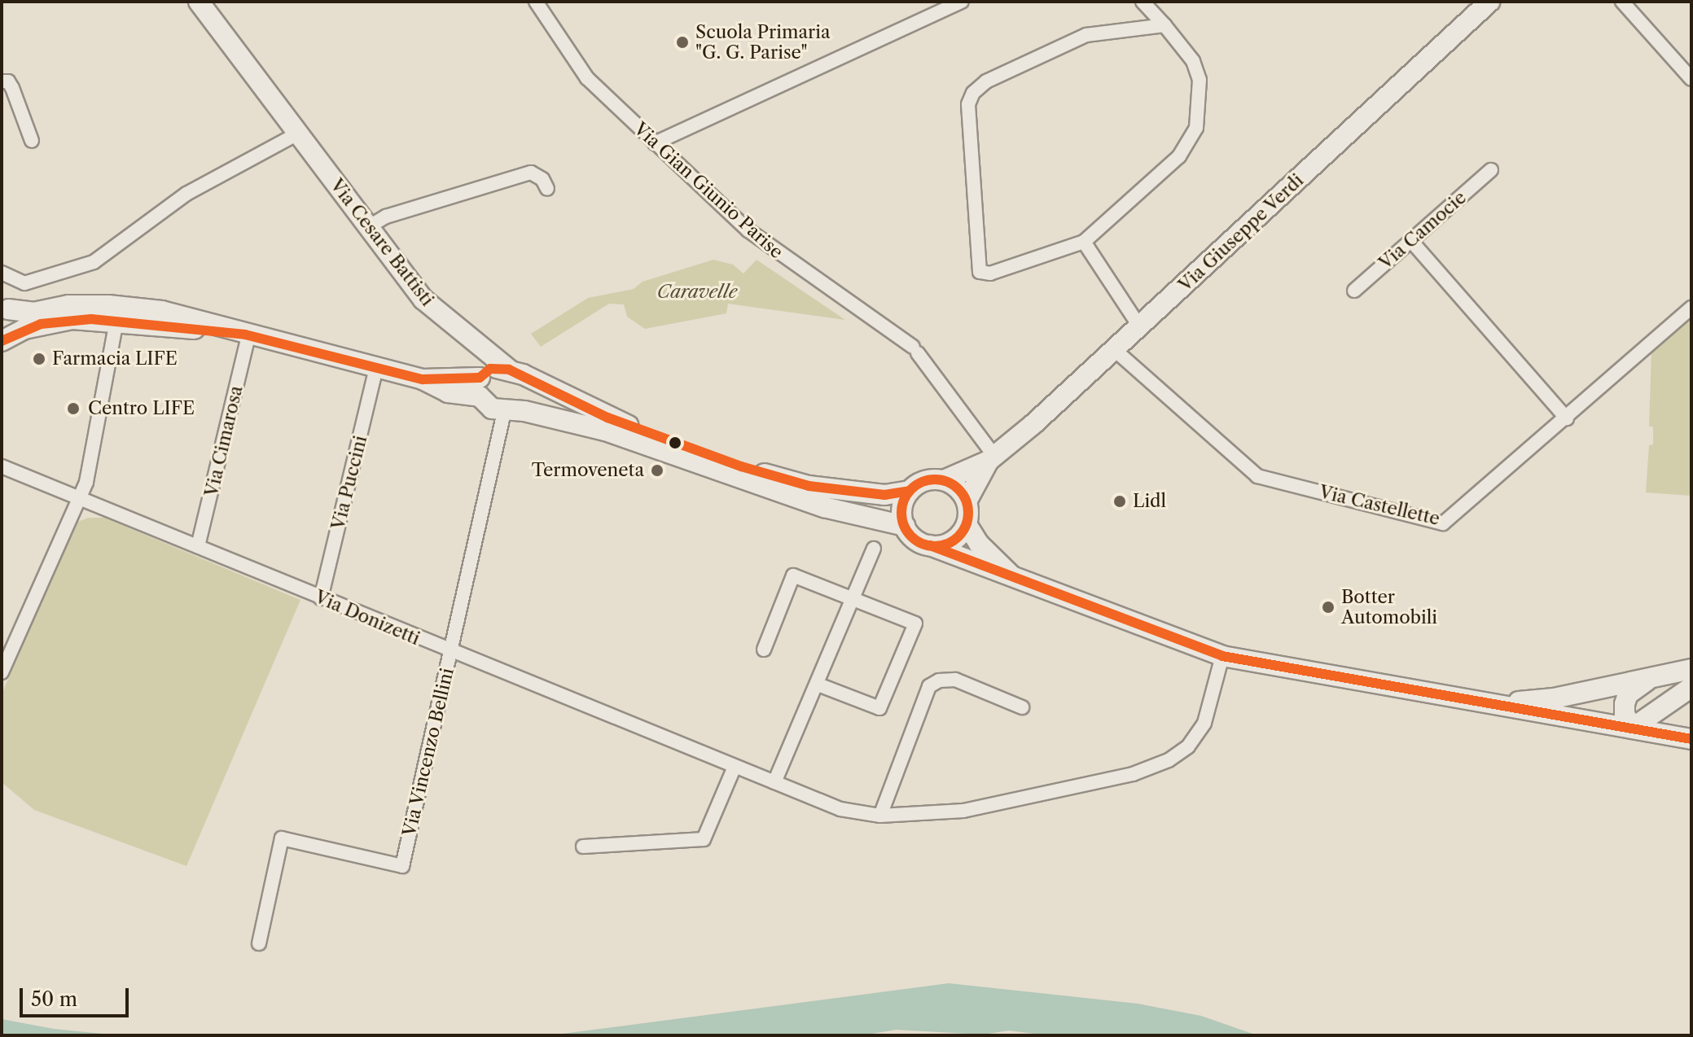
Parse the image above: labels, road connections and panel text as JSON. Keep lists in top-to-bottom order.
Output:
{
  "streets": {
    "main road": ["Via Giuseppe Verdi", "Via Cesare Battisti"],
    "street": [
      "Via Gian Giunio Parise",
      "Via Camocie",
      "Via Cimarosa",
      "Via Puccini",
      "Via Castellette",
      "Via Donizetti",
      "Via Vincenzo Bellini"
    ]
  },
  "crossings": [
    ["Via Gian Giunio Parise", "Via Giuseppe Verdi"],
    ["Via Giuseppe Verdi", "Via Castellette"],
    ["Via Cesare Battisti", "Via Vincenzo Bellini"],
    ["Via Cimarosa", "Via Donizetti"],
    ["Via Puccini", "Via Donizetti"],
    ["Via Donizetti", "Via Vincenzo Bellini"]
  ],
  "parks": ["Caravelle"],
  "places": [
    "Scuola Primaria \"G. G. Parise\"",
    "Farmacia LIFE",
    "Centro LIFE",
    "Termoveneta",
    "Lidl",
    "Botter Automobili"
  ],
  "scale_bar": "50 m"
}
